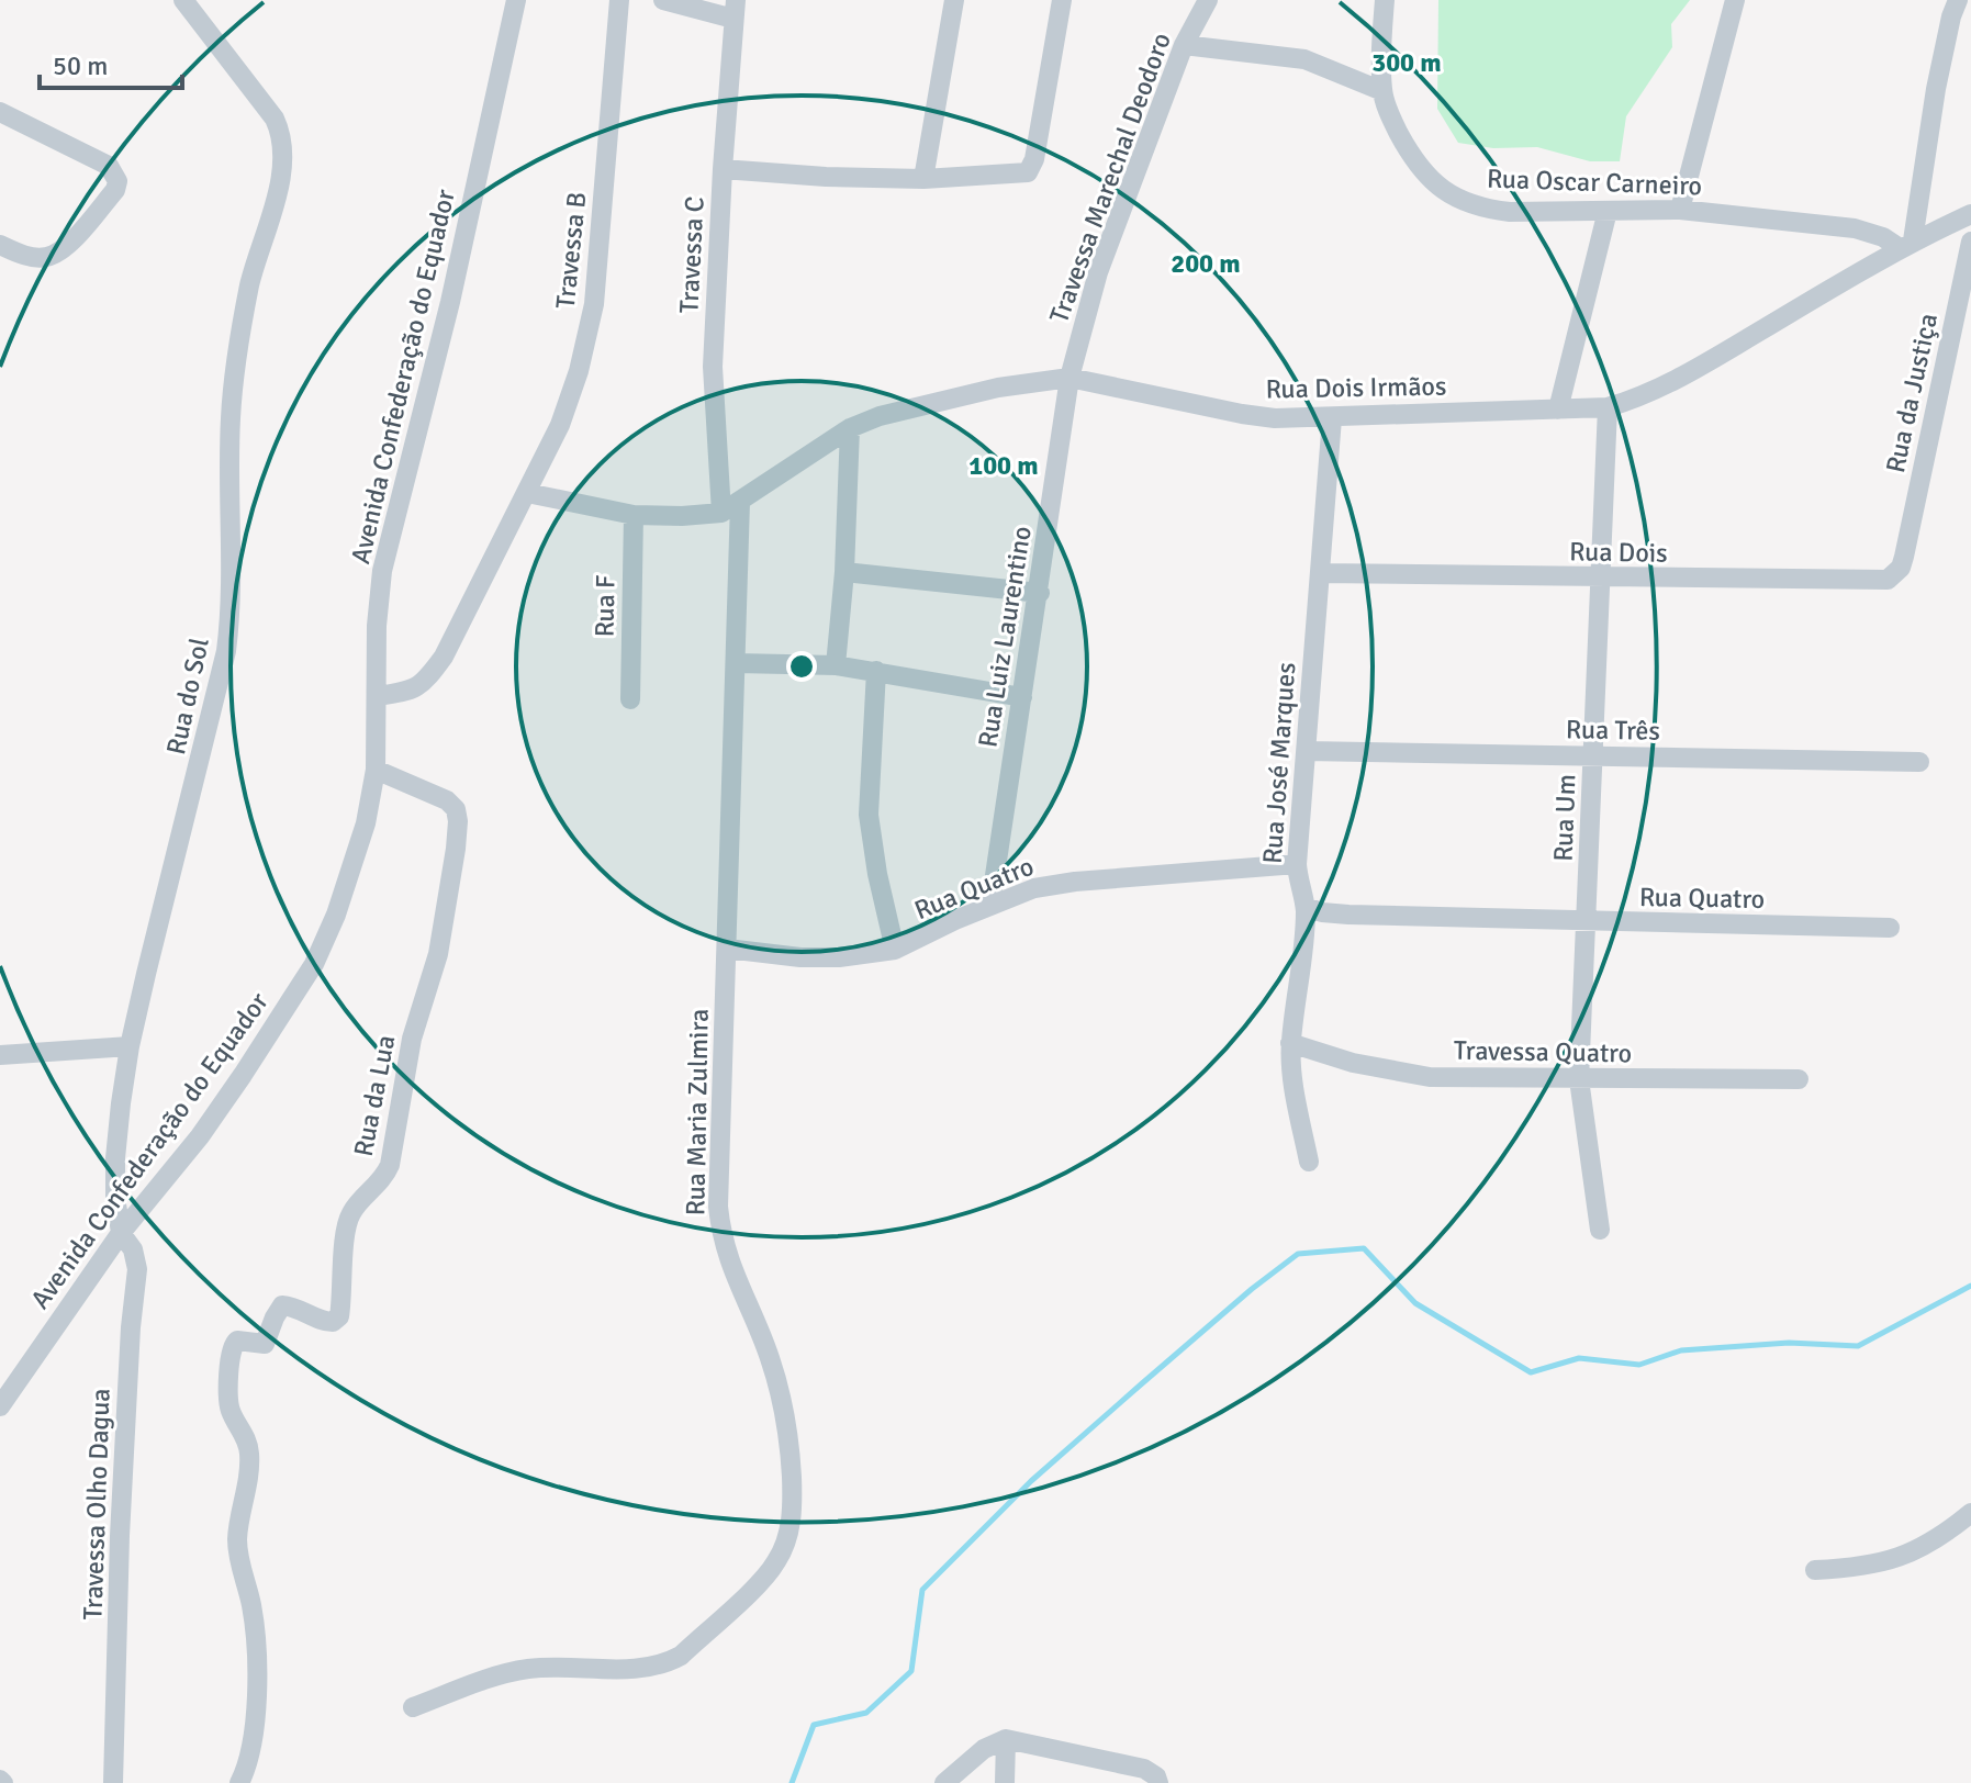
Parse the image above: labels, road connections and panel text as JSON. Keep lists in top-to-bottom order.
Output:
{
  "streets": {
    "street": [
      "Travessa Marechal Deodoro",
      "Rua Oscar Carneiro",
      "Travessa B",
      "Travessa C",
      "Avenida Confederação do Equador",
      "Rua Dois Irmãos",
      "Rua da Justiça",
      "Rua Dois",
      "Rua F",
      "Rua Luiz Laurentino",
      "Rua do Sol",
      "Rua Três",
      "Rua José Marques",
      "Rua Um",
      "Rua Quatro",
      "Travessa Quatro",
      "Rua da Lua",
      "Rua Maria Zulmira",
      "Travessa Olho Dagua"
    ]
  },
  "crossings": [
    ["Travessa Marechal Deodoro", "Rua Dois Irmãos"],
    ["Travessa Marechal Deodoro", "Rua Luiz Laurentino"],
    ["Rua Oscar Carneiro", "Rua Dois Irmãos"],
    ["Travessa B", "Avenida Confederação do Equador"],
    ["Travessa B", "Rua Dois Irmãos"],
    ["Travessa C", "Rua Dois Irmãos"],
    ["Avenida Confederação do Equador", "Rua do Sol"],
    ["Avenida Confederação do Equador", "Rua da Lua"],
    ["Avenida Confederação do Equador", "Travessa Olho Dagua"],
    ["Rua Dois Irmãos", "Rua F"],
    ["Rua Dois Irmãos", "Rua Luiz Laurentino"],
    ["Rua Dois Irmãos", "Rua José Marques"],
    ["Rua Dois Irmãos", "Rua Um"],
    ["Rua Dois Irmãos", "Rua Maria Zulmira"],
    ["Rua da Justiça", "Rua Dois"],
    ["Rua Dois", "Rua José Marques"],
    ["Rua Dois", "Rua Um"],
    ["Rua Luiz Laurentino", "Rua Quatro"],
    ["Rua do Sol", "Travessa Olho Dagua"],
    ["Rua Três", "Rua José Marques"],
    ["Rua Três", "Rua Um"],
    ["Rua José Marques", "Rua Quatro"],
    ["Rua José Marques", "Travessa Quatro"],
    ["Rua Um", "Rua Quatro"],
    ["Rua Um", "Travessa Quatro"],
    ["Rua Quatro", "Rua Maria Zulmira"]
  ],
  "scale_bar": "50 m",
  "rings": ["300 m", "200 m", "100 m"]
}
